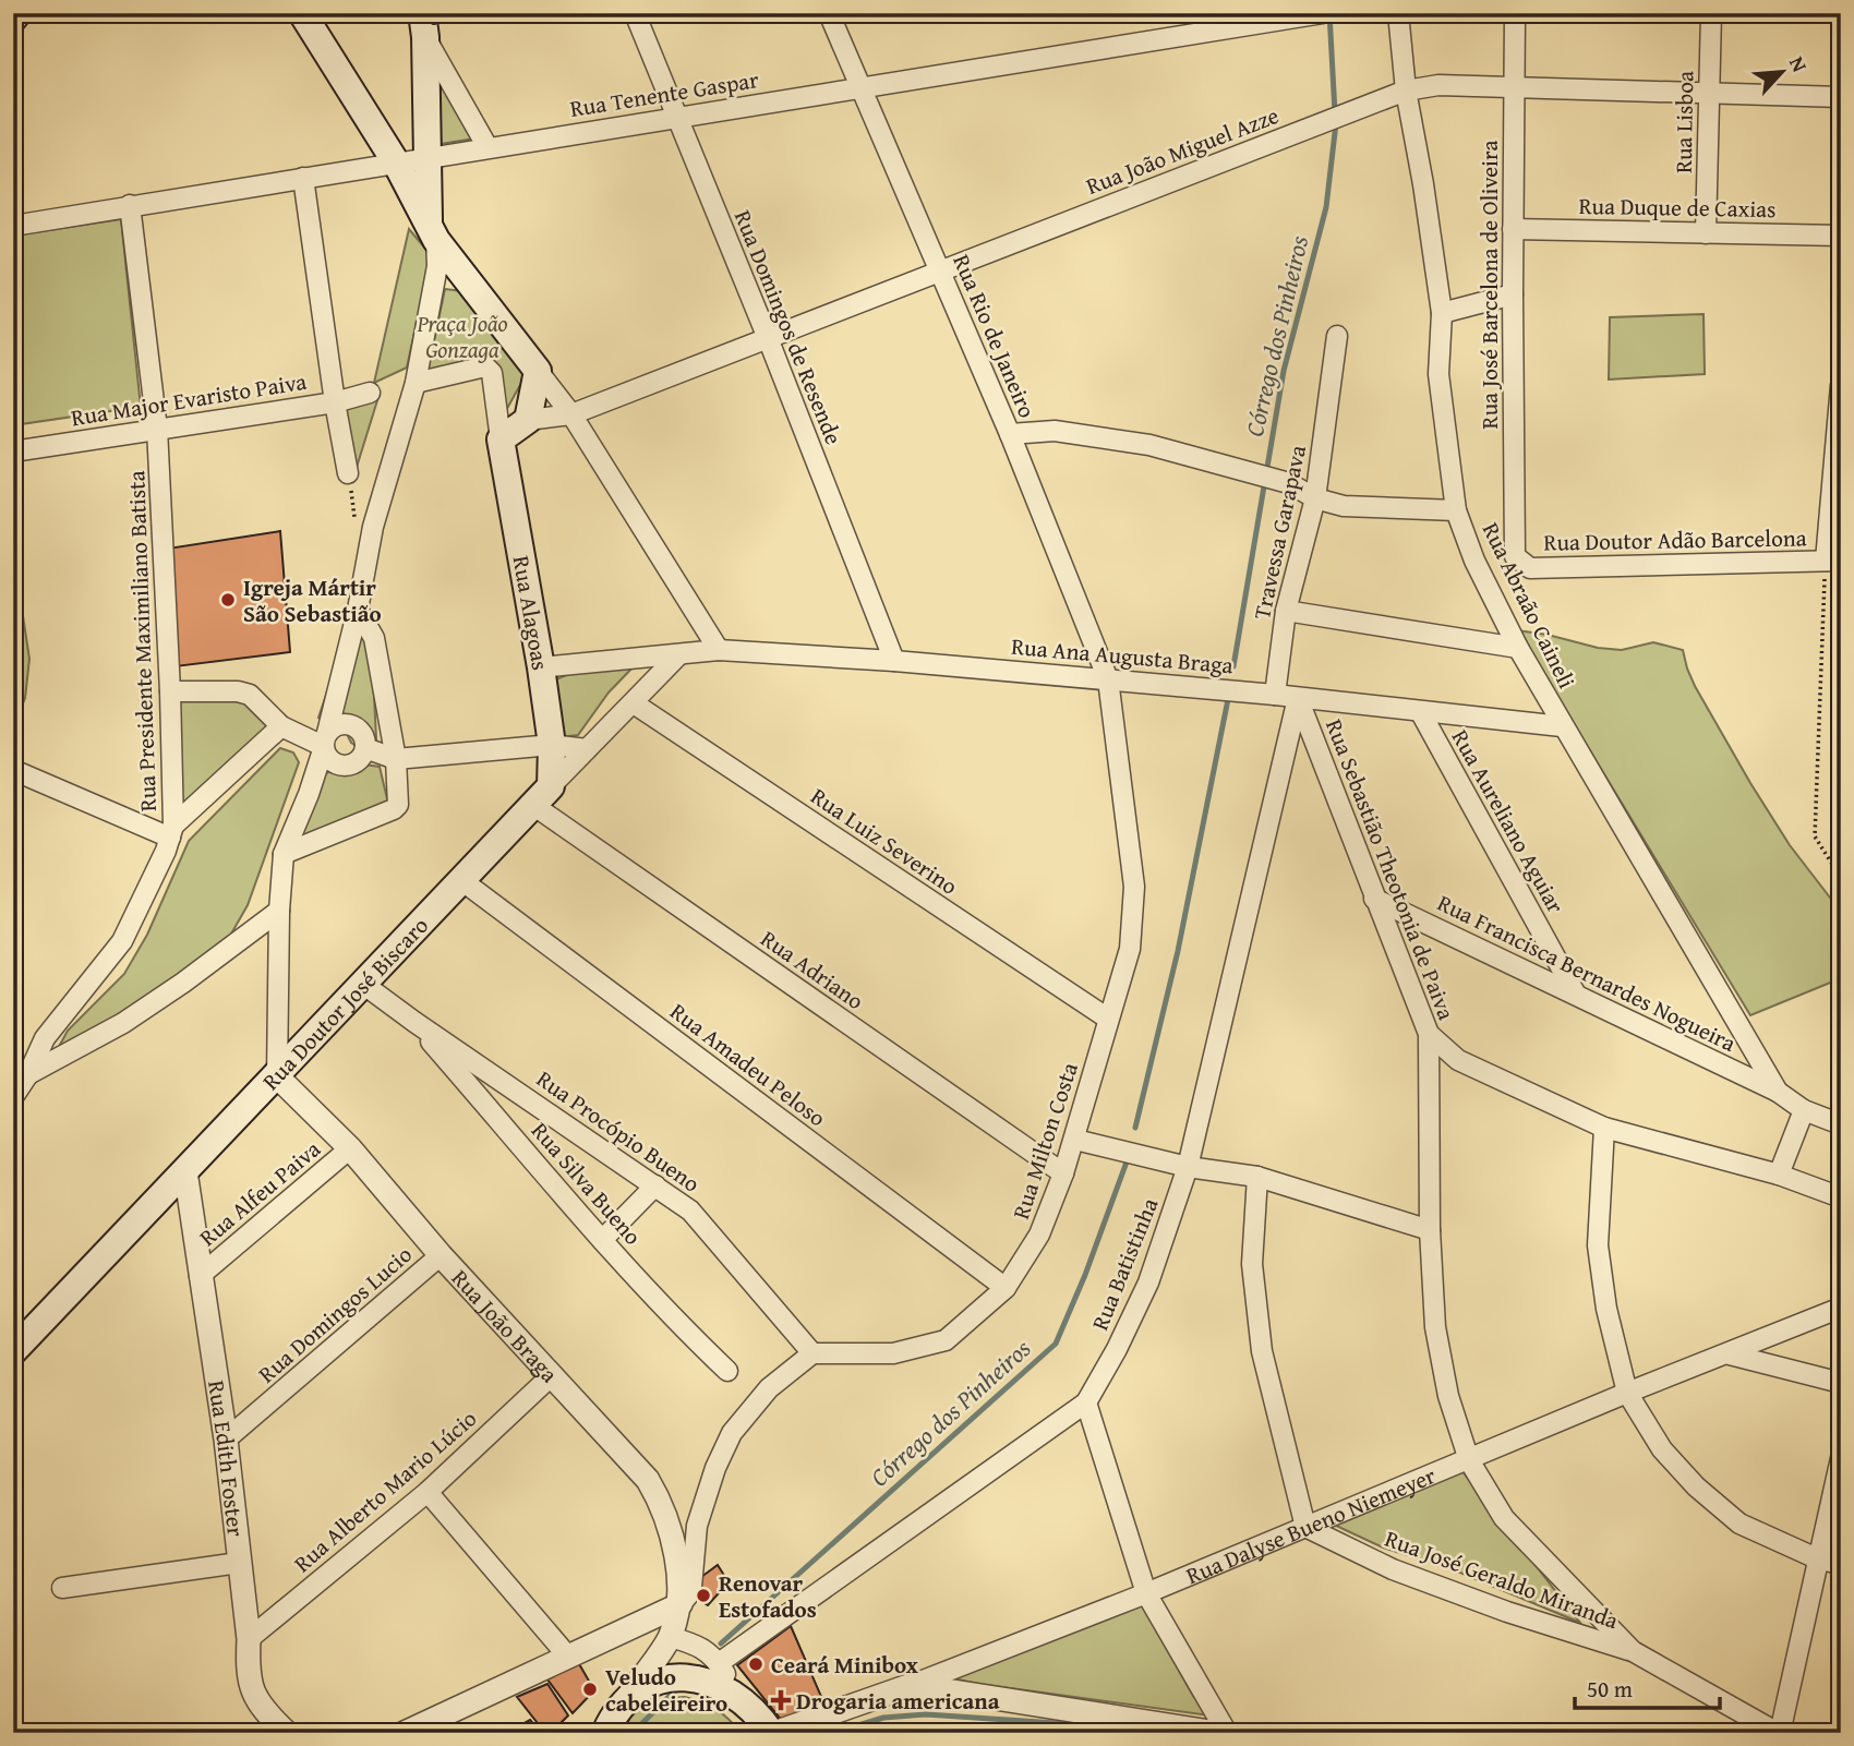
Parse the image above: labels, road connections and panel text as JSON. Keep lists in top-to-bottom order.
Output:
{
  "streets": {
    "main road": ["Rua Alagoas", "Rua Doutor José Biscaro"],
    "street": [
      "Rua Tenente Gaspar",
      "Rua Lisboa",
      "Rua João Miguel Azze",
      "Rua Duque de Caxias",
      "Rua José Barcelona de Oliveira",
      "Rua Domingos de Resende",
      "Rua Rio de Janeiro",
      "Rua Major Evaristo Paiva",
      "Travessa Garapava",
      "Rua Doutor Adão Barcelona",
      "Rua Abraão Caineli",
      "Rua Presidente Maximiliano Batista",
      "Rua Ana Augusta Braga",
      "Rua Aureliano Aguiar",
      "Rua Luiz Severino",
      "Rua Sebastião Theotonia de Paiva",
      "Rua Adriano",
      "Rua Francisca Bernardes Nogueira",
      "Rua Amadeu Peloso",
      "Rua Procópio Bueno",
      "Rua Milton Costa",
      "Rua Silva Bueno",
      "Rua Alfeu Paiva",
      "Rua Batistinha",
      "Rua Domingos Lucio",
      "Rua João Braga",
      "Rua Edith Foster",
      "Rua Alberto Mario Lúcio",
      "Rua Dalyse Bueno Niemeyer",
      "Rua José Geraldo Miranda"
    ]
  },
  "crossings": [
    ["Rua Tenente Gaspar", "Rua Domingos de Resende"],
    ["Rua Tenente Gaspar", "Rua Rio de Janeiro"],
    ["Rua Tenente Gaspar", "Rua Presidente Maximiliano Batista"],
    ["Rua Lisboa", "Rua João Miguel Azze"],
    ["Rua Lisboa", "Rua Duque de Caxias"],
    ["Rua João Miguel Azze", "Rua José Barcelona de Oliveira"],
    ["Rua João Miguel Azze", "Rua Domingos de Resende"],
    ["Rua João Miguel Azze", "Rua Rio de Janeiro"],
    ["Rua João Miguel Azze", "Rua Abraão Caineli"],
    ["Rua Duque de Caxias", "Rua José Barcelona de Oliveira"],
    ["Rua José Barcelona de Oliveira", "Rua Doutor Adão Barcelona"],
    ["Rua Domingos de Resende", "Rua Ana Augusta Braga"],
    ["Rua Rio de Janeiro", "Rua Ana Augusta Braga"],
    ["Rua Rio de Janeiro", "Rua Milton Costa"],
    ["Rua Major Evaristo Paiva", "Rua Presidente Maximiliano Batista"],
    ["Travessa Garapava", "Rua Ana Augusta Braga"],
    ["Rua Abraão Caineli", "Rua Ana Augusta Braga"],
    ["Rua Abraão Caineli", "Rua Francisca Bernardes Nogueira"],
    ["Rua Alagoas", "Rua Ana Augusta Braga"],
    ["Rua Alagoas", "Rua Adriano"],
    ["Rua Alagoas", "Rua Doutor José Biscaro"],
    ["Rua Ana Augusta Braga", "Rua Aureliano Aguiar"],
    ["Rua Ana Augusta Braga", "Rua Sebastião Theotonia de Paiva"],
    ["Rua Ana Augusta Braga", "Rua Doutor José Biscaro"],
    ["Rua Ana Augusta Braga", "Rua Milton Costa"],
    ["Rua Ana Augusta Braga", "Rua Batistinha"],
    ["Rua Aureliano Aguiar", "Rua Francisca Bernardes Nogueira"],
    ["Rua Luiz Severino", "Rua Doutor José Biscaro"],
    ["Rua Luiz Severino", "Rua Milton Costa"],
    ["Rua Sebastião Theotonia de Paiva", "Rua Francisca Bernardes Nogueira"],
    ["Rua Sebastião Theotonia de Paiva", "Rua Batistinha"],
    ["Rua Sebastião Theotonia de Paiva", "Rua Dalyse Bueno Niemeyer"],
    ["Rua Sebastião Theotonia de Paiva", "Rua José Geraldo Miranda"],
    ["Rua Adriano", "Rua Doutor José Biscaro"],
    ["Rua Adriano", "Rua Milton Costa"],
    ["Rua Doutor José Biscaro", "Rua Amadeu Peloso"],
    ["Rua Doutor José Biscaro", "Rua Procópio Bueno"],
    ["Rua Doutor José Biscaro", "Rua João Braga"],
    ["Rua Doutor José Biscaro", "Rua Edith Foster"],
    ["Rua Amadeu Peloso", "Rua Milton Costa"],
    ["Rua Procópio Bueno", "Rua Milton Costa"],
    ["Rua Procópio Bueno", "Rua Silva Bueno"],
    ["Rua Alfeu Paiva", "Rua João Braga"],
    ["Rua Alfeu Paiva", "Rua Edith Foster"],
    ["Rua Domingos Lucio", "Rua João Braga"],
    ["Rua Domingos Lucio", "Rua Edith Foster"],
    ["Rua João Braga", "Rua Alberto Mario Lúcio"],
    ["Rua Edith Foster", "Rua Alberto Mario Lúcio"],
    ["Rua Dalyse Bueno Niemeyer", "Rua José Geraldo Miranda"]
  ],
  "water": ["Córrego dos Pinheiros"],
  "parks": ["Praça João Gonzaga"],
  "places": {
    "other": [
      "Igreja Mártir São Sebastião",
      "Renovar Estofados",
      "Ceará Minibox",
      "Veludo cabeleireiro"
    ],
    "health": ["Drogaria americana"]
  },
  "scale_bar": "50 m",
  "north": "top right"
}
